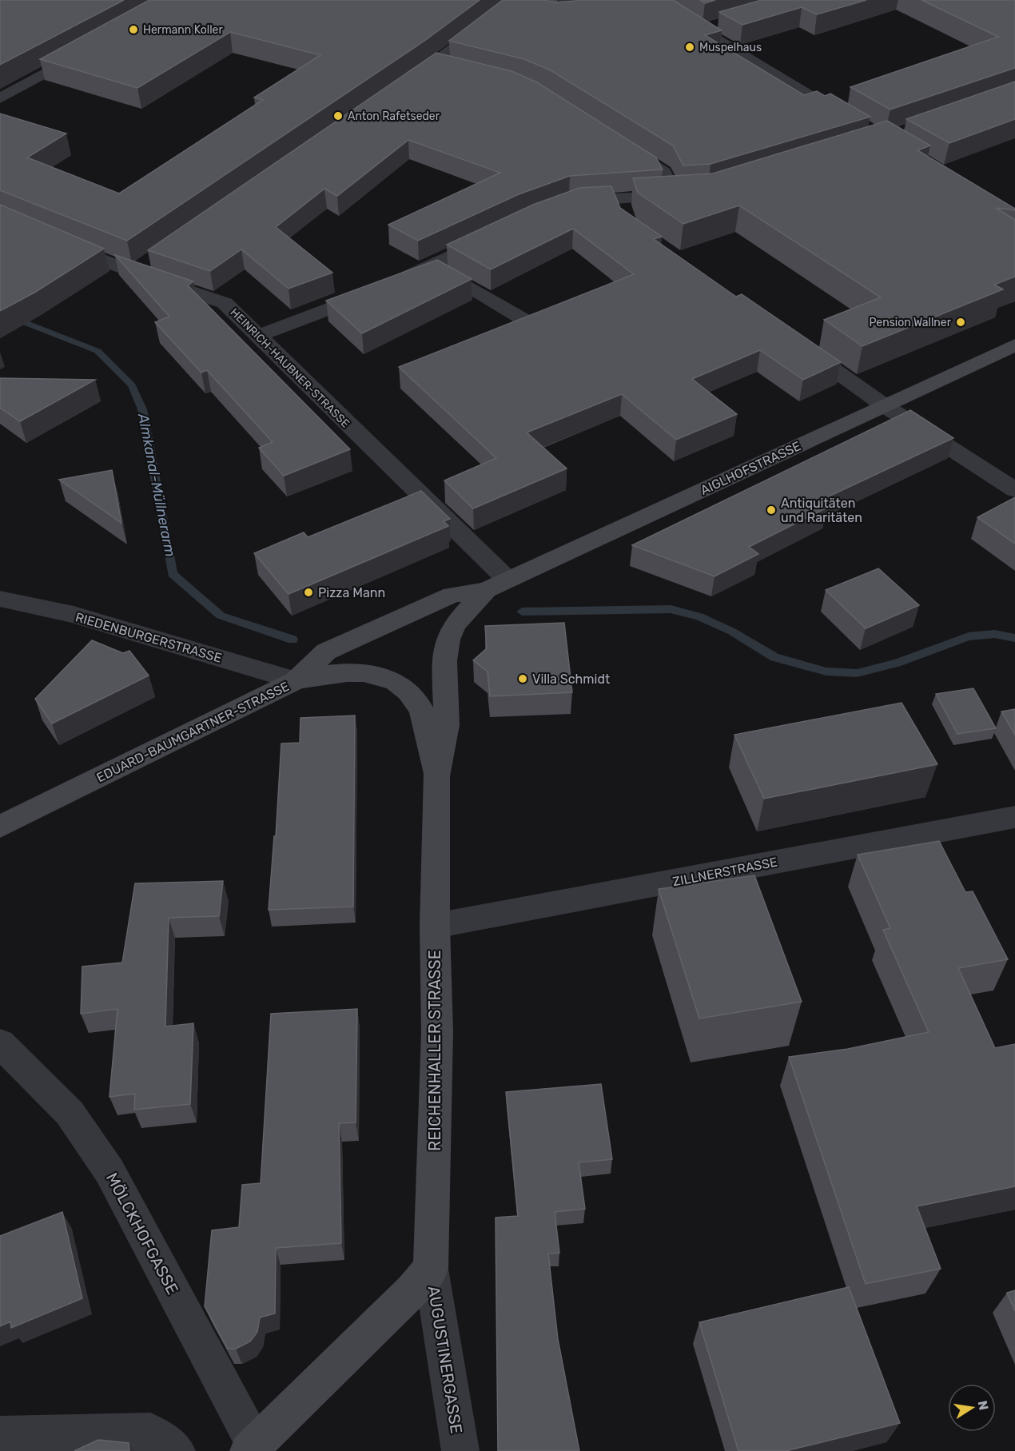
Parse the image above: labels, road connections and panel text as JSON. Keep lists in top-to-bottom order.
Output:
{
  "streets": {
    "street": [
      "HEINRICH-HAUBNER-STRASSE",
      "AIGLHOFSTRASSE",
      "RIEDENBURGERSTRASSE",
      "EDUARD-BAUMGARTNER-STRASSE",
      "ZILLNERSTRASSE",
      "REICHENHALLER STRASSE",
      "MÖLCKHOFGASSE",
      "AUGUSTINERGASSE"
    ]
  },
  "crossings": [
    ["HEINRICH-HAUBNER-STRASSE", "AIGLHOFSTRASSE"],
    ["HEINRICH-HAUBNER-STRASSE", "EDUARD-BAUMGARTNER-STRASSE"],
    ["HEINRICH-HAUBNER-STRASSE", "REICHENHALLER STRASSE"],
    ["AIGLHOFSTRASSE", "EDUARD-BAUMGARTNER-STRASSE"],
    ["AIGLHOFSTRASSE", "REICHENHALLER STRASSE"],
    ["RIEDENBURGERSTRASSE", "EDUARD-BAUMGARTNER-STRASSE"],
    ["EDUARD-BAUMGARTNER-STRASSE", "REICHENHALLER STRASSE"],
    ["ZILLNERSTRASSE", "REICHENHALLER STRASSE"],
    ["REICHENHALLER STRASSE", "AUGUSTINERGASSE"]
  ],
  "water": ["Almkanal-Müllnerarm"],
  "places": [
    "Hermann Koller",
    "Muspelhaus",
    "Anton Rafetseder",
    "Pension Wallner",
    "Antiquitäten und Raritäten",
    "Pizza Mann",
    "Villa Schmidt"
  ],
  "north": "right"
}
